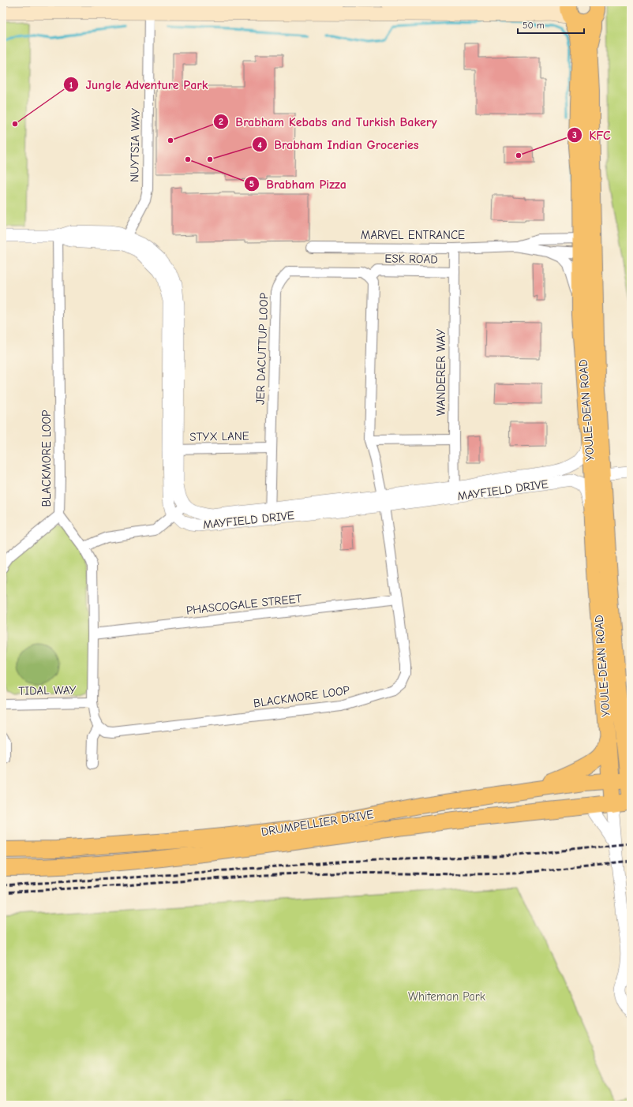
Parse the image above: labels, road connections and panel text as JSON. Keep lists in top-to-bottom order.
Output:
{
  "streets": {
    "main road": ["YOULE-DEAN ROAD", "DRUMPELLIER DRIVE"],
    "street": [
      "NUYTSIA WAY",
      "MARVEL ENTRANCE",
      "ESK ROAD",
      "JER DACUTTUP LOOP",
      "WANDERER WAY",
      "STYX LANE",
      "BLACKMORE LOOP",
      "MAYFIELD DRIVE",
      "PHASCOGALE STREET",
      "TIDAL WAY"
    ]
  },
  "crossings": [
    ["MARVEL ENTRANCE", "WANDERER WAY"],
    ["MARVEL ENTRANCE", "YOULE-DEAN ROAD"],
    ["ESK ROAD", "JER DACUTTUP LOOP"],
    ["ESK ROAD", "WANDERER WAY"],
    ["JER DACUTTUP LOOP", "STYX LANE"],
    ["JER DACUTTUP LOOP", "MAYFIELD DRIVE"],
    ["WANDERER WAY", "MAYFIELD DRIVE"],
    ["YOULE-DEAN ROAD", "MAYFIELD DRIVE"],
    ["YOULE-DEAN ROAD", "DRUMPELLIER DRIVE"],
    ["BLACKMORE LOOP", "MAYFIELD DRIVE"],
    ["BLACKMORE LOOP", "PHASCOGALE STREET"],
    ["BLACKMORE LOOP", "TIDAL WAY"]
  ],
  "parks": ["Whiteman Park"],
  "places": [
    "Jungle Adventure Park",
    "Brabham Kebabs and Turkish Bakery",
    "KFC",
    "Brabham Pizza",
    "Brabham Indian Groceries"
  ],
  "scale_bar": "50 m"
}
